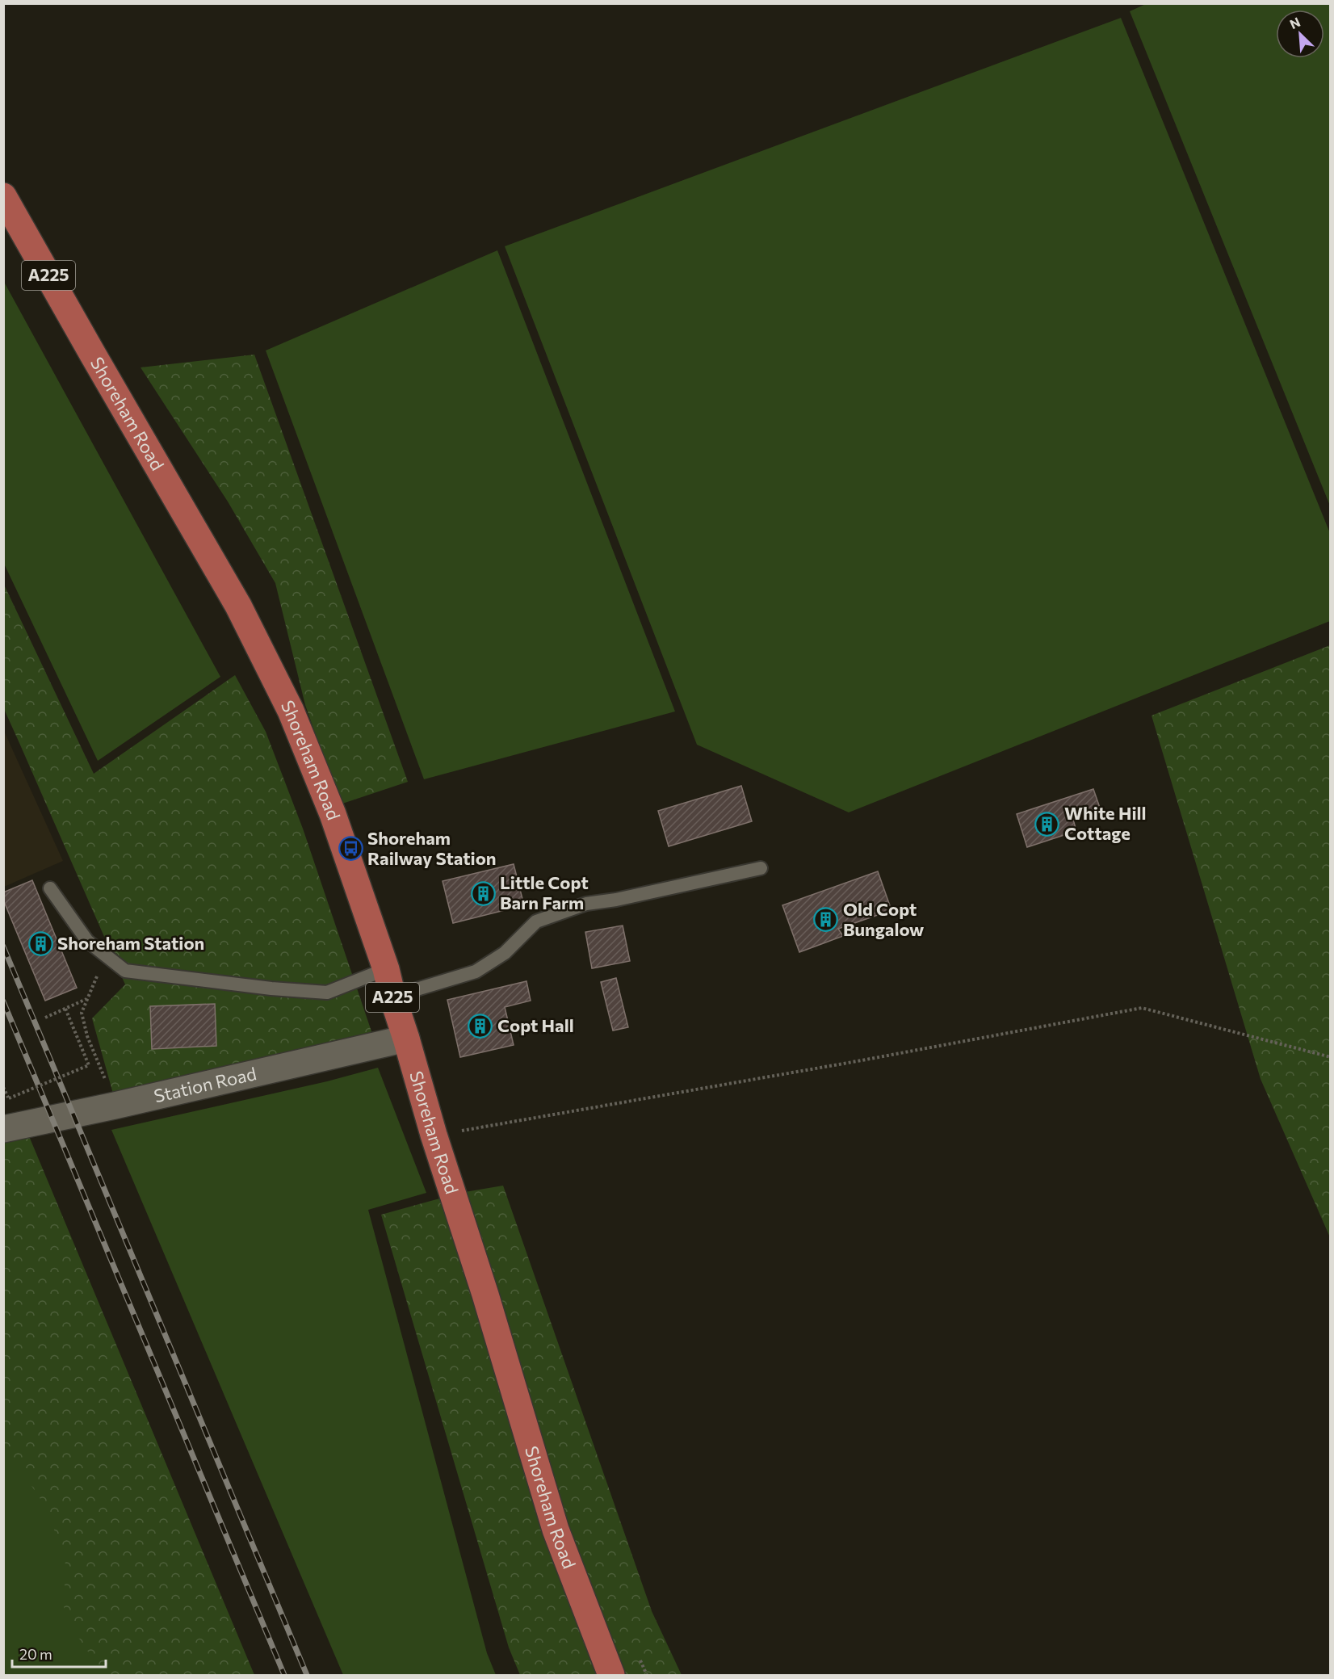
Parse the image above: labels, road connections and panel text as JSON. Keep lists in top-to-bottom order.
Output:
{
  "streets": {
    "main road": ["A225", "Shoreham Road"],
    "street": ["Station Road"]
  },
  "crossings": [
    ["Shoreham Road", "Station Road"]
  ],
  "places": {
    "building": [
      "White Hill Cottage",
      "Little Copt Barn Farm",
      "Old Copt Bungalow",
      "Shoreham Station",
      "Copt Hall"
    ],
    "bus stop": ["Shoreham Railway Station"]
  },
  "scale_bar": "20 m",
  "north": "top left"
}
